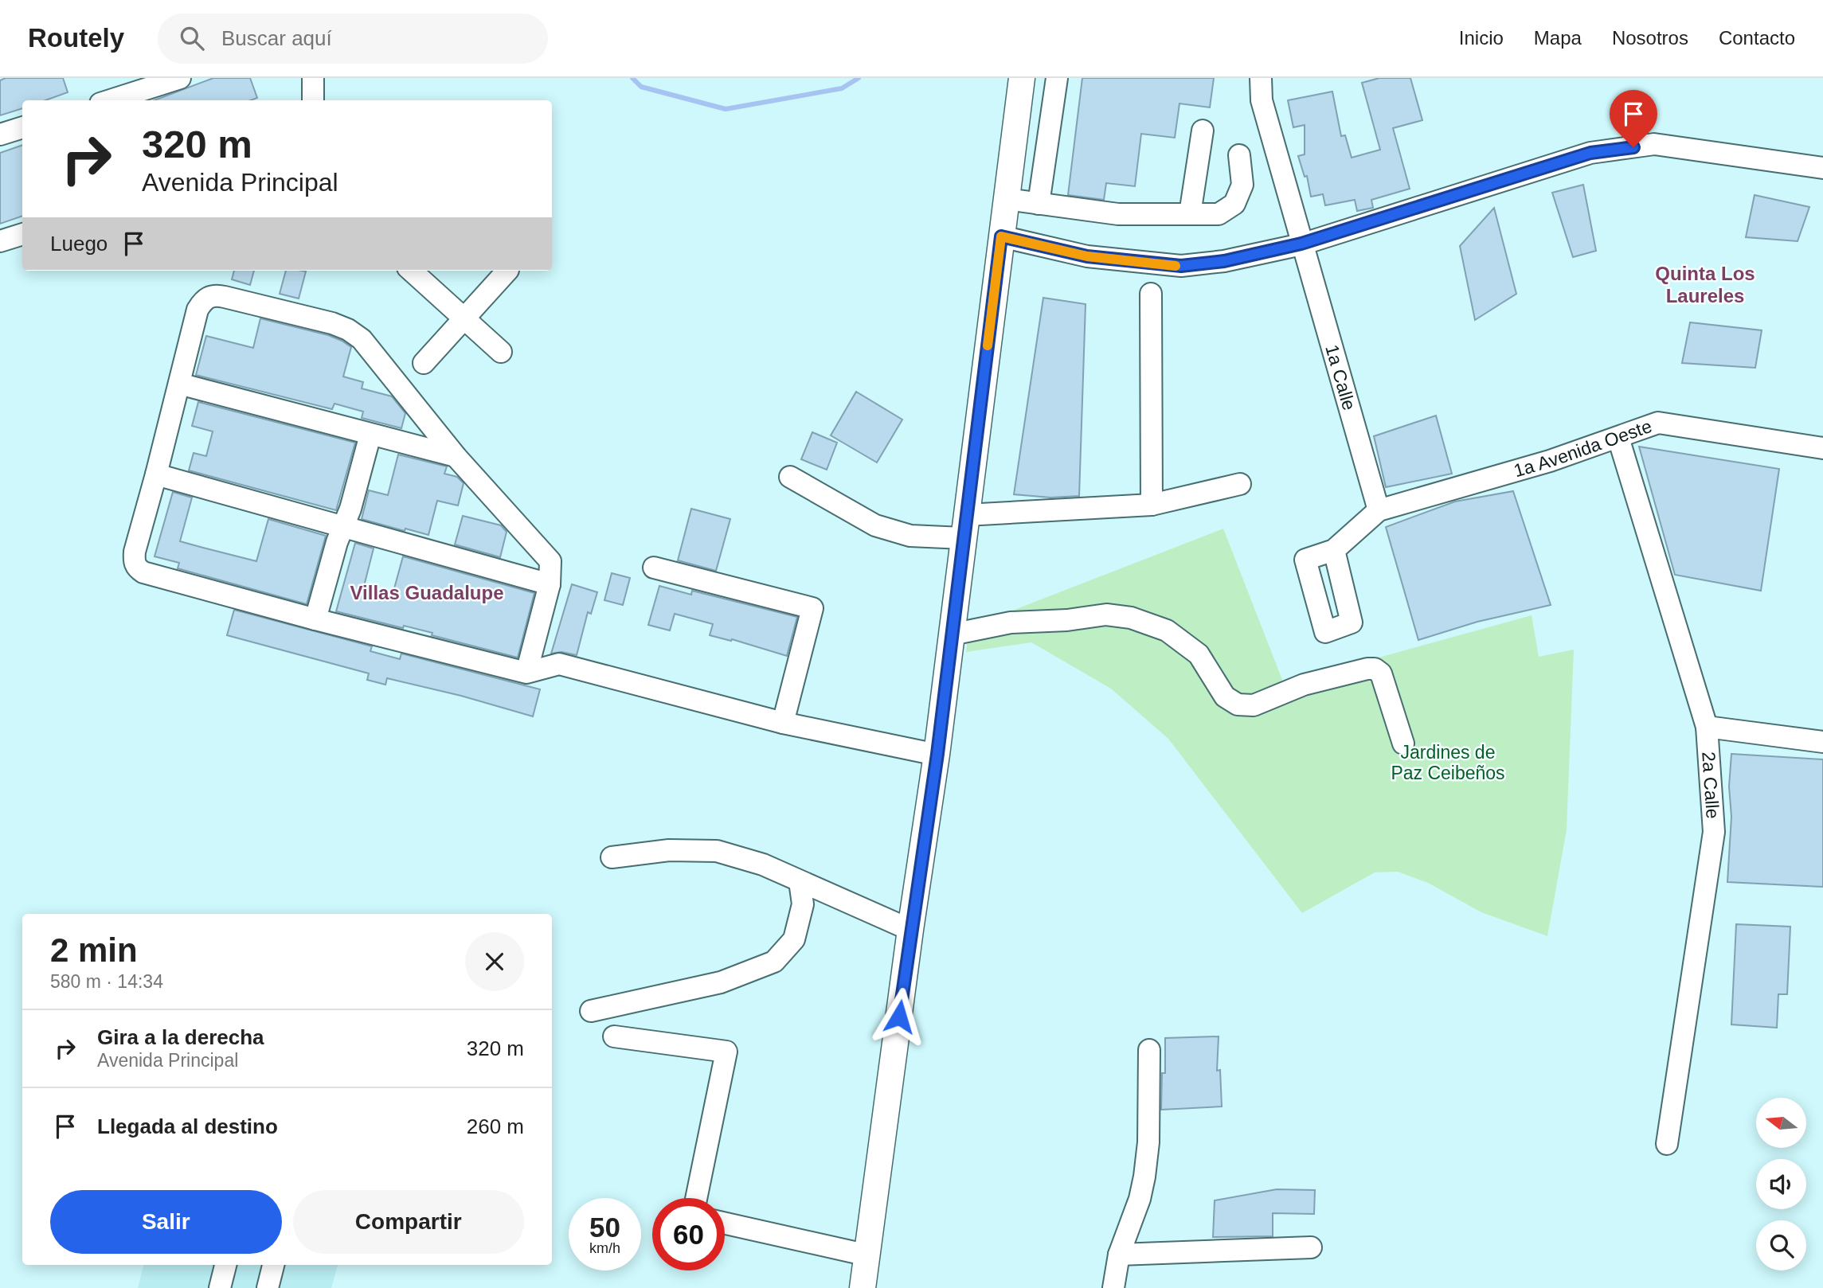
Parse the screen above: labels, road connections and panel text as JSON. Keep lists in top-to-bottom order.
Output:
{
  "streets": {
    "street": ["1a Calle", "1a Avenida Oeste", "2a Calle"]
  },
  "crossings": [
    ["1a Calle", "1a Avenida Oeste"],
    ["1a Avenida Oeste", "2a Calle"]
  ],
  "districts": ["Quinta Los Laureles", "Villas Guadalupe"],
  "parks": ["Jardines de Paz Ceibeños"],
  "north": "left",
  "page": {
    "header": "Routely",
    "search": "Buscar aquí",
    "nav": [
      "Inicio",
      "Mapa",
      "Nosotros",
      "Contacto"
    ],
    "turn": ["320 m", "Avenida Principal"],
    "then": "Luego",
    "heading": ["2 min", "580 m · 14:34"],
    "list": [
      {
        "name": "Gira a la derecha",
        "note": "Avenida Principal",
        "value": "320 m"
      },
      {
        "name": "Llegada al destino",
        "value": "260 m"
      }
    ],
    "buttons": ["Salir", "Compartir"],
    "speed": "50 km/h",
    "limit": "60"
  }
}
